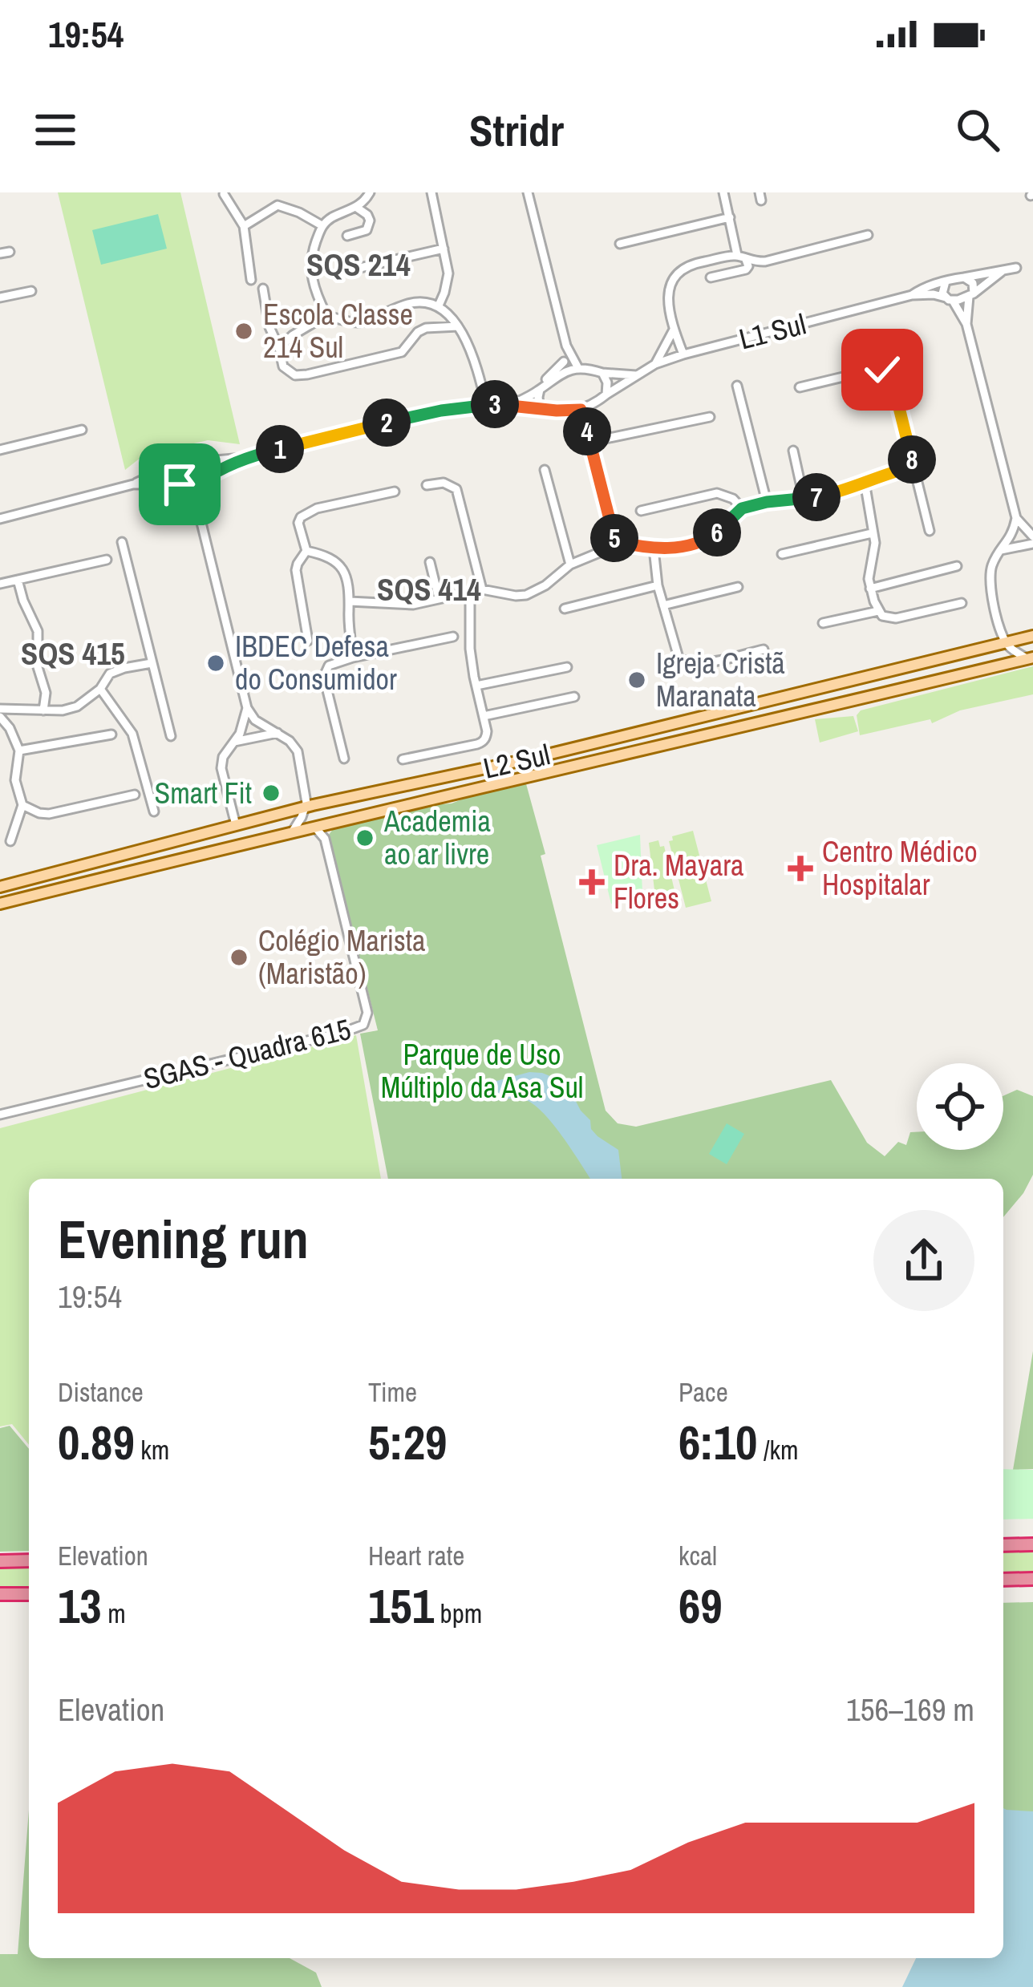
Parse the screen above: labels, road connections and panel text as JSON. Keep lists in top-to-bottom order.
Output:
{
  "streets": {
    "main road": ["L2 Sul"],
    "street": ["L1 Sul", "SGAS - Quadra 615"]
  },
  "crossings": [
    ["L2 Sul", "SGAS - Quadra 615"]
  ],
  "districts": ["SQS 214", "SQS 414", "SQS 415"],
  "parks": ["Parque de Uso Múltiplo da Asa Sul"],
  "places": {
    "other": [
      "Escola Classe 214 Sul",
      "IBDEC Defesa do Consumidor",
      "Igreja Cristã Maranata",
      "Smart Fit",
      "Academia ao ar livre",
      "Colégio Marista (Maristão)"
    ],
    "health": ["Centro Médico Hospitalar", "Dra. Mayara Flores"]
  },
  "page": {
    "status": "19:54",
    "header": "Stridr",
    "pins": [
      "3",
      "2",
      "4",
      "1",
      "8",
      "7",
      "6",
      "5"
    ],
    "heading": ["Evening run", "19:54"],
    "stats": [
      ["Distance", "0.89 km"],
      ["Time", "5:29"],
      ["Pace", "6:10 /km"],
      ["Elevation", "13 m"],
      ["Heart rate", "151 bpm"],
      ["kcal", "69"]
    ],
    "chart": ["Elevation", "156–169 m"]
  }
}
